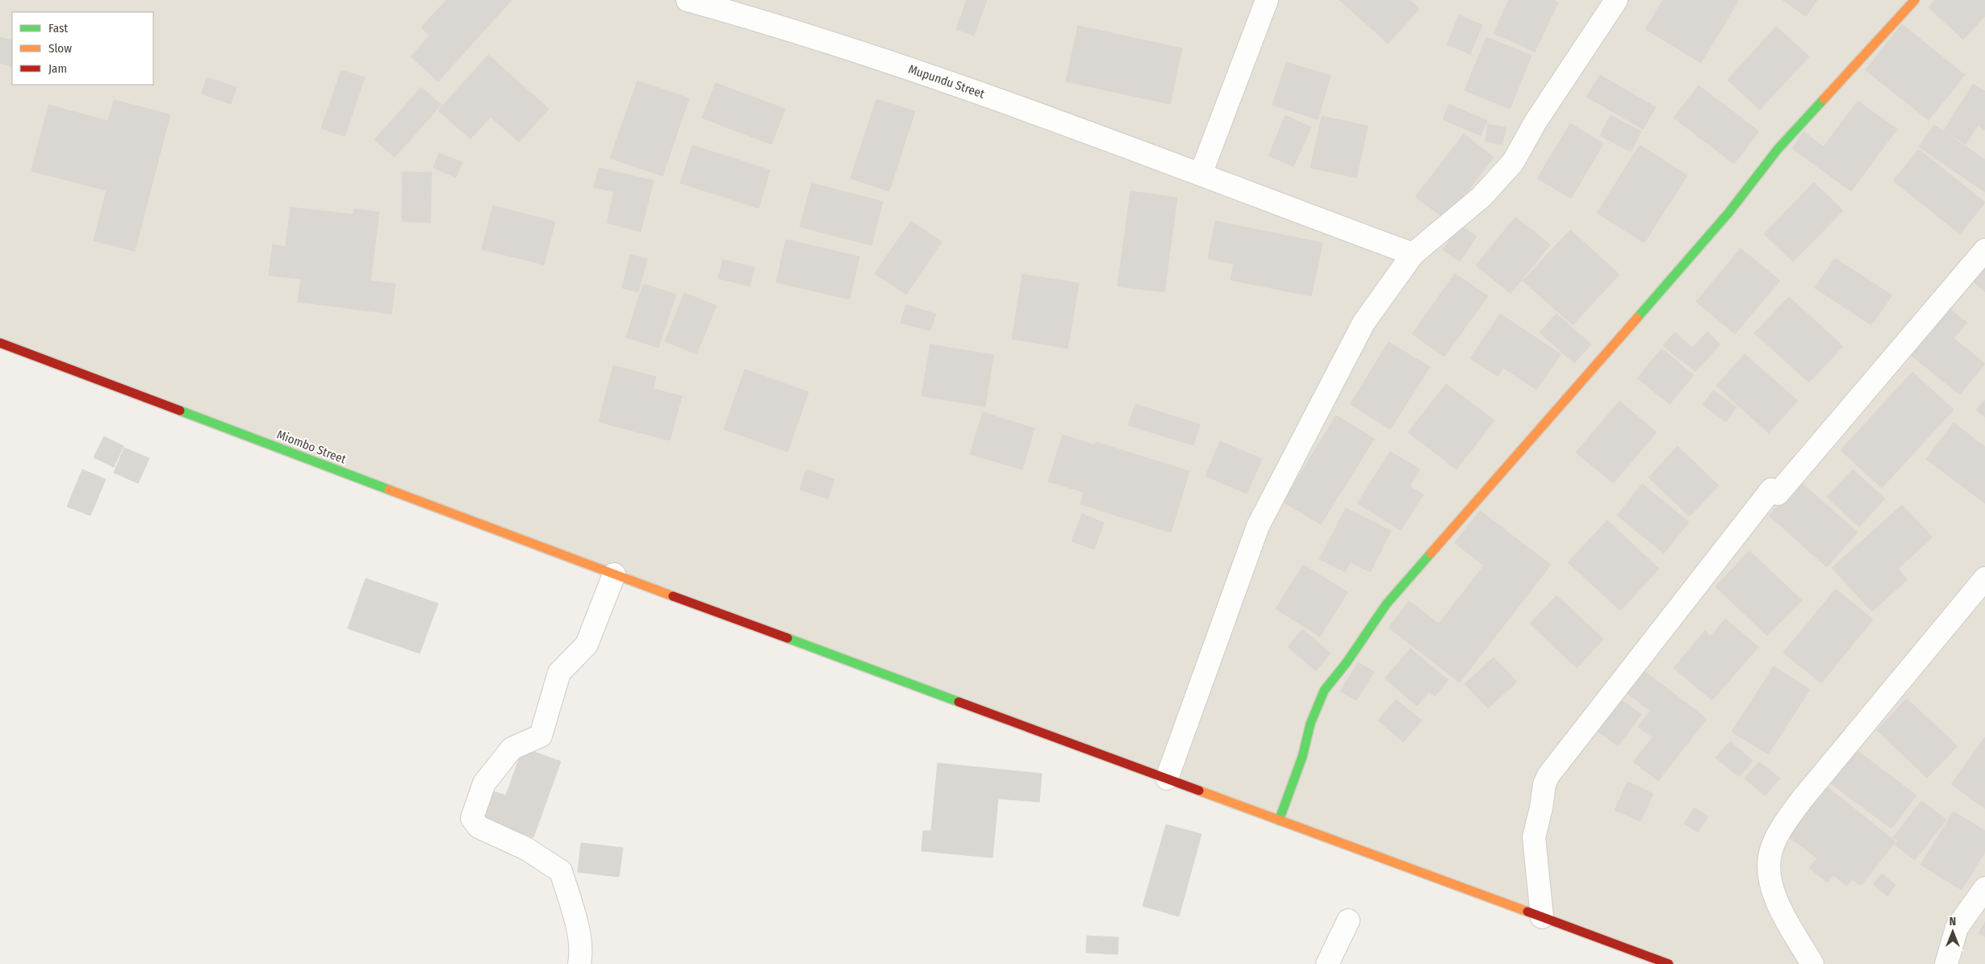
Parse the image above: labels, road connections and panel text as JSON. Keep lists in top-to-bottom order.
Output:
{
  "streets": {
    "street": ["Mupundu Street", "Miombo Street"]
  },
  "legend": ["Fast", "Slow", "Jam"],
  "north": "top"
}
